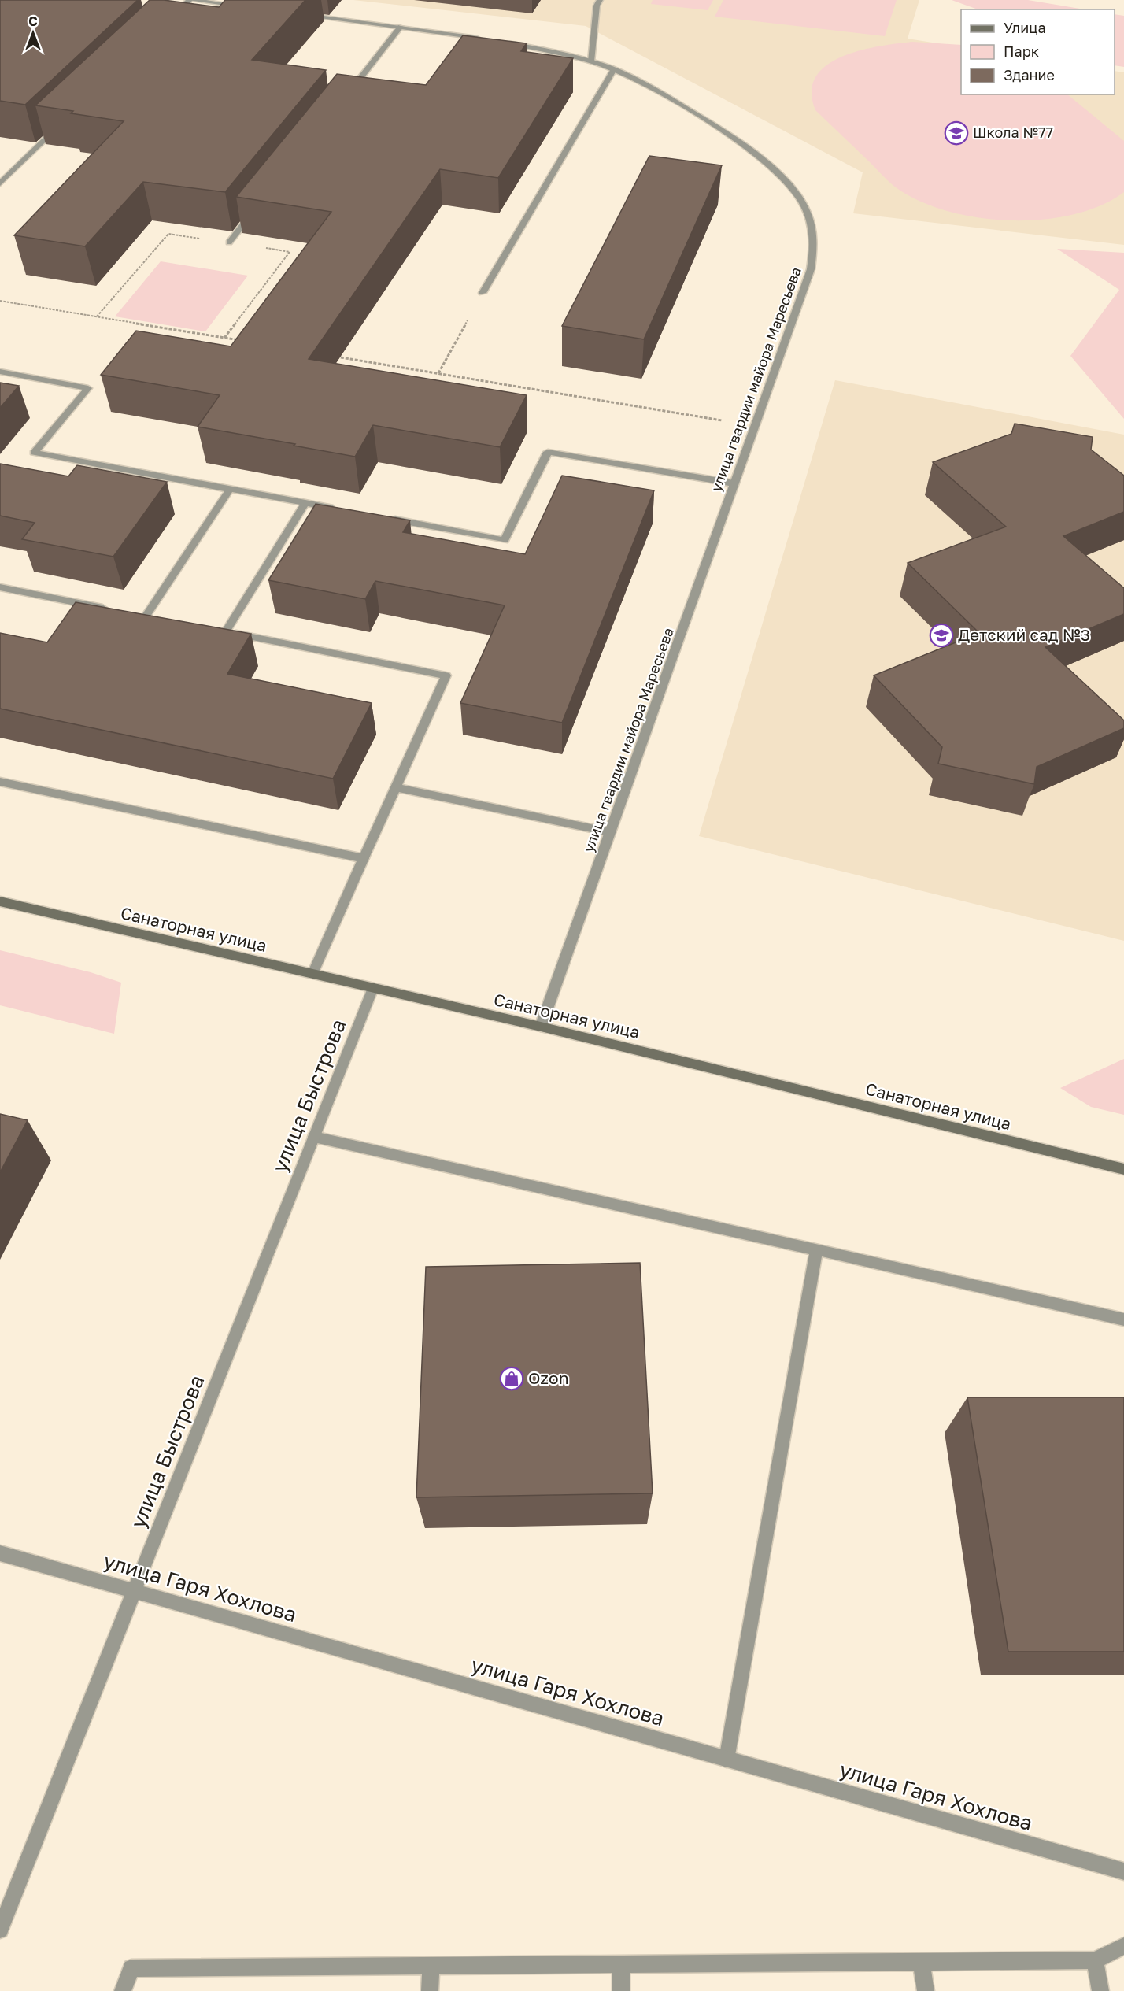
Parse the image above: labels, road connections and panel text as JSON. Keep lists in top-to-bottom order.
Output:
{
  "streets": {
    "street": [
      "улица гвардии майора Маресьева",
      "Санаторная улица",
      "улица Быстрова",
      "улица Гаря Хохлова"
    ]
  },
  "crossings": [
    ["улица гвардии майора Маресьева", "Санаторная улица"],
    ["Санаторная улица", "улица Быстрова"],
    ["улица Быстрова", "улица Гаря Хохлова"]
  ],
  "places": {
    "school or university": ["Школа №77", "Детский сад №3"],
    "shop": ["Ozon"]
  },
  "legend": ["Улица", "Парк", "Здание"],
  "north": "top"
}
